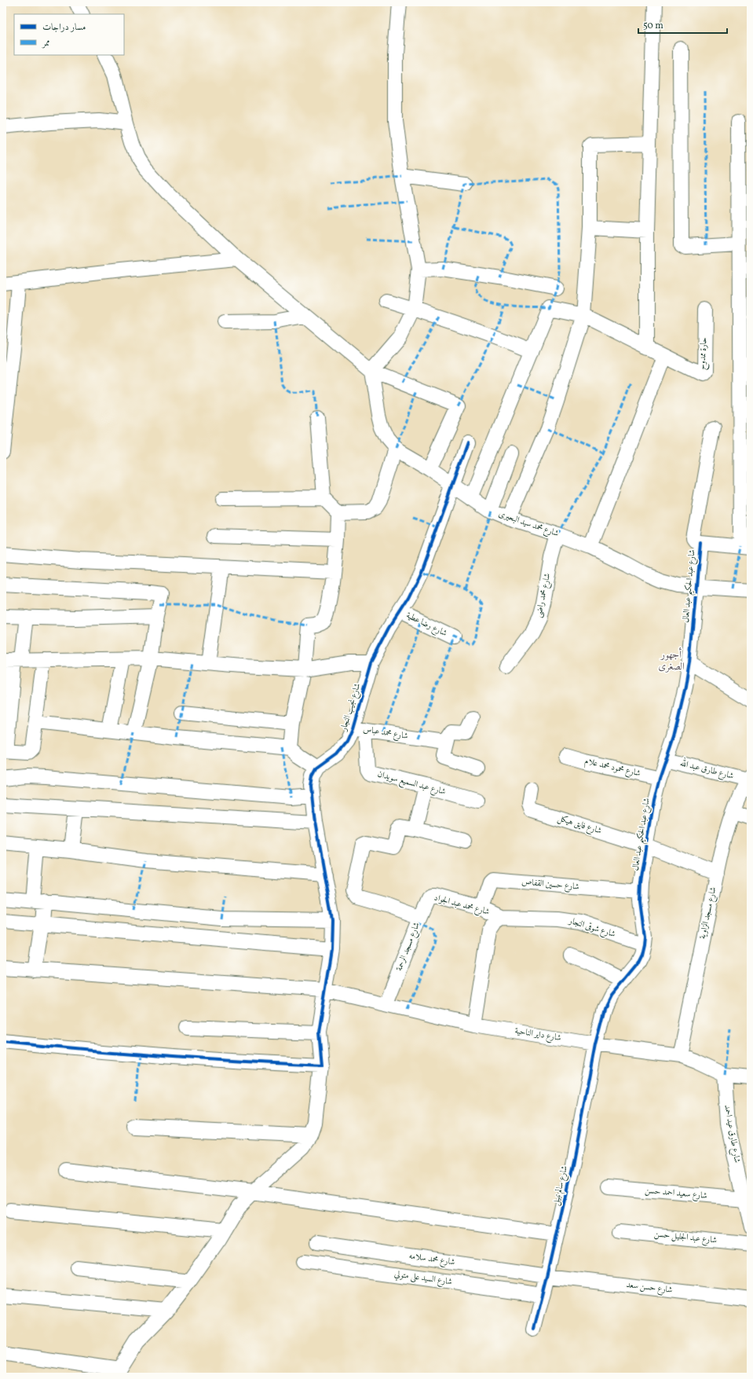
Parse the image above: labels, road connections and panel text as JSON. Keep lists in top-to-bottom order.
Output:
{
  "streets": {
    "street": [
      "حارة ممدوح",
      "شارع محمد سيد البحيرى",
      "شارع عبد الحكيم عبد العال",
      "شارع محمد راضى",
      "شارع رضا عطية",
      "شارع نجيب النجار",
      "شارع محمد عباس",
      "شارع محمود محمد علام",
      "شارع طارق عبد الله",
      "شارع عبد السميع سويدان",
      "شارع فايق هيكل",
      "شارع حسين القفاص",
      "شارع محمد عبد الجواد",
      "شارع مسجد الزاوية",
      "شارع شوقى النجار",
      "شارع مسجد الرحمة",
      "شارع داير الناحية",
      "شارع طارق عيد احمد",
      "شارع سالم نبيل",
      "شارع سعيد احمد حسن",
      "شارع عبد الجليل حسن",
      "شارع محمد سلامه",
      "شارع السيد على متولي",
      "شارع حسن سعد"
    ]
  },
  "crossings": [
    ["شارع محمد سيد البحيرى", "شارع عبد الحكيم عبد العال"],
    ["شارع محمد سيد البحيرى", "شارع محمد راضى"],
    ["شارع محمد سيد البحيرى", "شارع نجيب النجار"],
    ["شارع عبد الحكيم عبد العال", "شارع محمود محمد علام"],
    ["شارع عبد الحكيم عبد العال", "شارع طارق عبد الله"],
    ["شارع عبد الحكيم عبد العال", "شارع فايق هيكل"],
    ["شارع عبد الحكيم عبد العال", "شارع حسين القفاص"],
    ["شارع عبد الحكيم عبد العال", "شارع شوقى النجار"],
    ["شارع عبد الحكيم عبد العال", "شارع داير الناحية"],
    ["شارع عبد الحكيم عبد العال", "شارع سالم نبيل"],
    ["شارع رضا عطية", "شارع نجيب النجار"],
    ["شارع نجيب النجار", "شارع محمد عباس"],
    ["شارع نجيب النجار", "شارع عبد السميع سويدان"],
    ["شارع محمد عباس", "شارع عبد السميع سويدان"],
    ["شارع طارق عبد الله", "شارع مسجد الزاوية"],
    ["شارع حسين القفاص", "شارع محمد عبد الجواد"],
    ["شارع محمد عبد الجواد", "شارع شوقى النجار"],
    ["شارع محمد عبد الجواد", "شارع مسجد الرحمة"],
    ["شارع مسجد الزاوية", "شارع داير الناحية"],
    ["شارع مسجد الرحمة", "شارع داير الناحية"],
    ["شارع داير الناحية", "شارع طارق عيد احمد"],
    ["شارع داير الناحية", "شارع سالم نبيل"],
    ["شارع طارق عيد احمد", "شارع سعيد احمد حسن"],
    ["شارع سالم نبيل", "شارع محمد سلامه"],
    ["شارع سالم نبيل", "شارع السيد على متولي"],
    ["شارع سالم نبيل", "شارع حسن سعد"],
    ["شارع محمد سلامه", "شارع حسن سعد"]
  ],
  "districts": ["أجهور الصغرى"],
  "legend": ["مسار دراجات", "ممر"],
  "scale_bar": "50 m"
}
